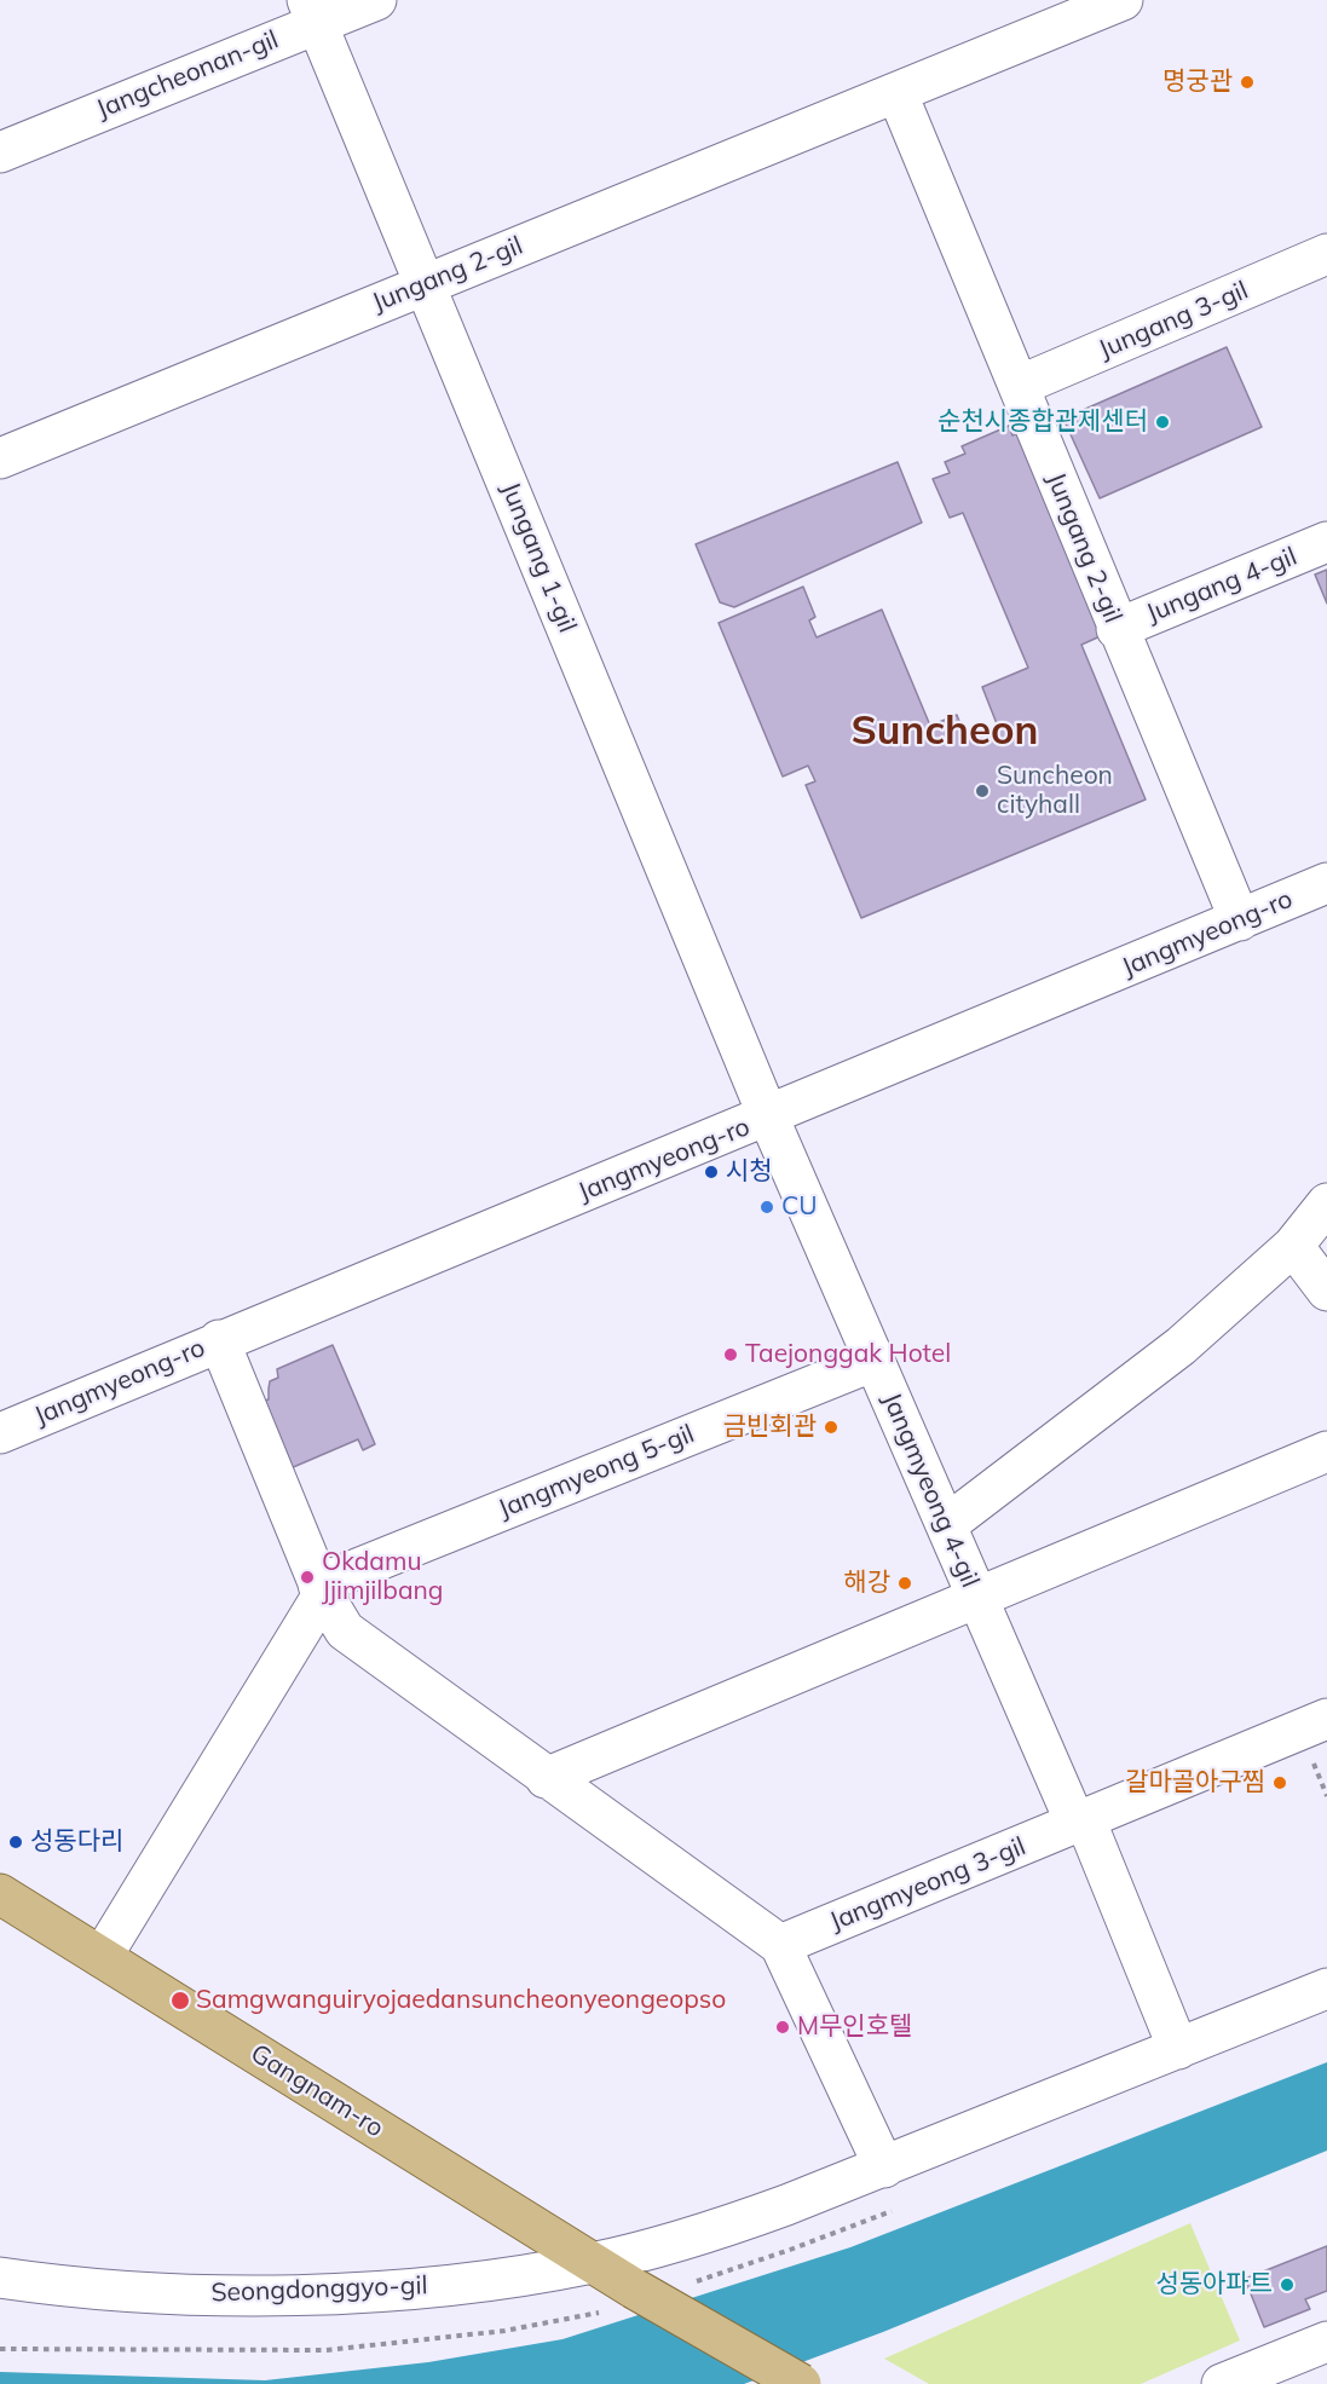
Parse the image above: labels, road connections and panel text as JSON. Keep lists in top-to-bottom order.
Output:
{
  "streets": {
    "main road": ["Gangnam-ro"],
    "street": [
      "Jangcheonan-gil",
      "Jungang 2-gil",
      "Jungang 3-gil",
      "Jungang 1-gil",
      "Jungang 4-gil",
      "Jangmyeong-ro",
      "Jangmyeong 5-gil",
      "Jangmyeong 4-gil",
      "Jangmyeong 3-gil",
      "Seongdonggyo-gil"
    ]
  },
  "crossings": [
    ["Jangcheonan-gil", "Jungang 1-gil"],
    ["Jungang 2-gil", "Jungang 3-gil"],
    ["Jungang 2-gil", "Jungang 1-gil"],
    ["Jungang 2-gil", "Jungang 4-gil"],
    ["Jungang 2-gil", "Jangmyeong-ro"],
    ["Jungang 1-gil", "Jangmyeong-ro"],
    ["Jungang 1-gil", "Jangmyeong 4-gil"],
    ["Jangmyeong-ro", "Jangmyeong 4-gil"],
    ["Jangmyeong 5-gil", "Jangmyeong 4-gil"],
    ["Jangmyeong 4-gil", "Jangmyeong 3-gil"],
    ["Jangmyeong 4-gil", "Seongdonggyo-gil"],
    ["Gangnam-ro", "Seongdonggyo-gil"]
  ],
  "districts": ["Suncheon"],
  "places": [
    "명궁관",
    "순천시종합관제센터",
    "Suncheon cityhall",
    "시청",
    "CU",
    "Taejonggak Hotel",
    "금빈회관",
    "Okdamu Jjimjilbang",
    "해강",
    "갈마골아구찜",
    "성동다리",
    "Samgwanguiryojaedansuncheonyeongeopso",
    "M무인호텔",
    "성동아파트"
  ]
}
